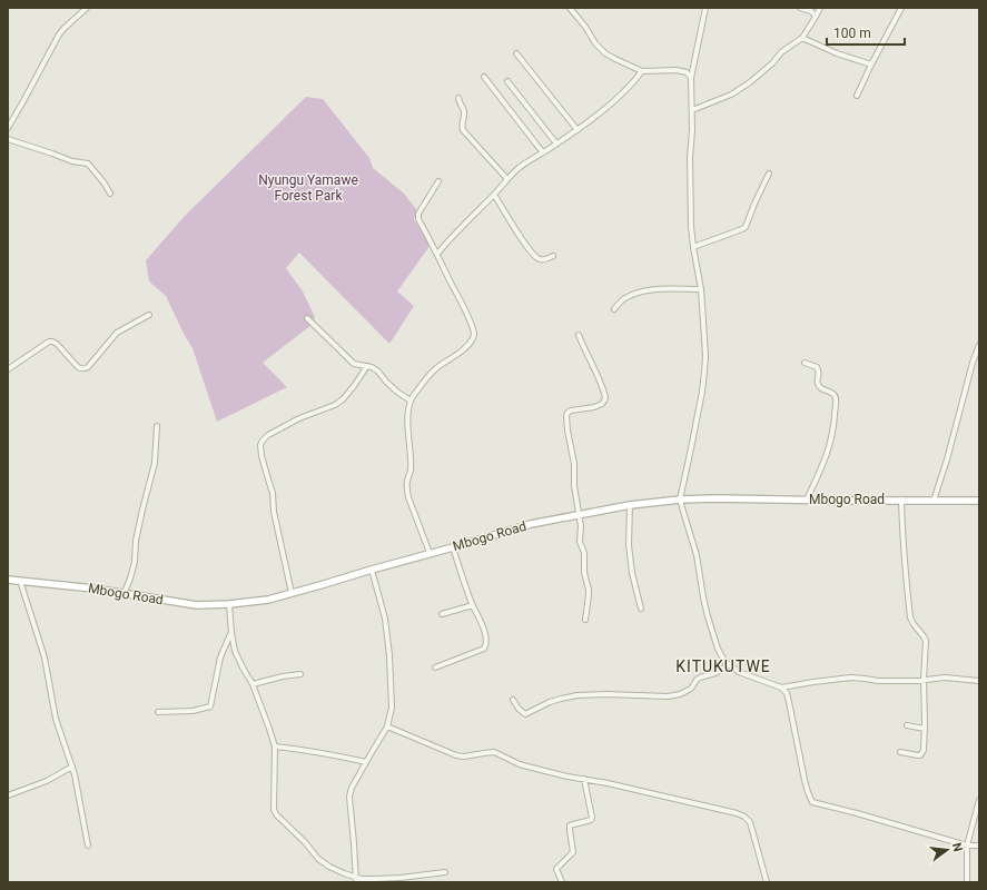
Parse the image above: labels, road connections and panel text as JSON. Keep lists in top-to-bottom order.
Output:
{
  "streets": {
    "main road": ["Mbogo Road"]
  },
  "districts": ["KITUKUTWE"],
  "parks": ["Nyungu Yamawe Forest Park"],
  "scale_bar": "100 m",
  "north": "right"
}
